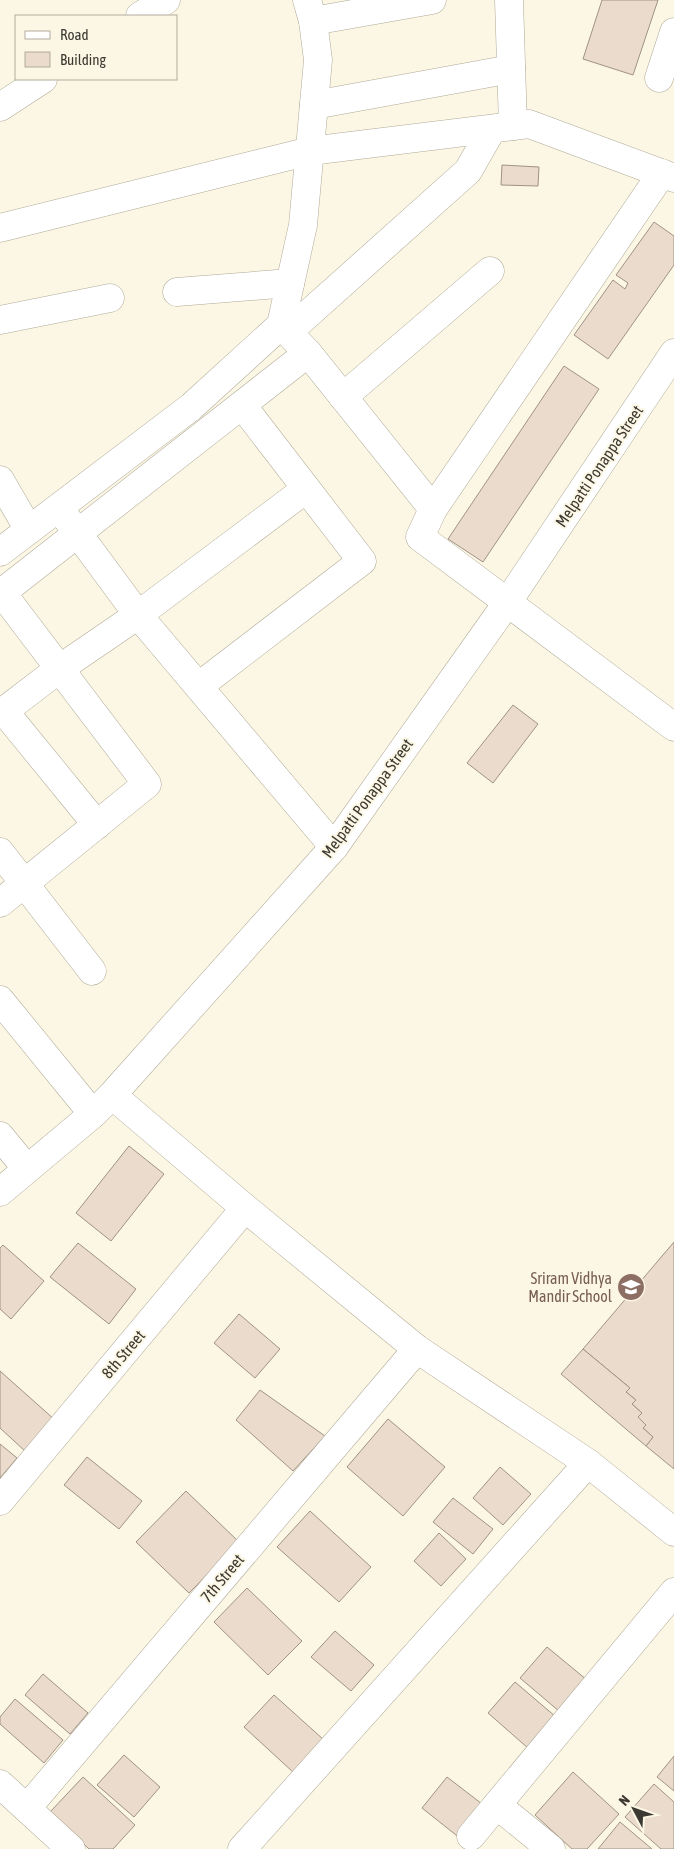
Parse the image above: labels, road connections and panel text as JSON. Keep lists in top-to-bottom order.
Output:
{
  "streets": {
    "street": ["Melpatti Ponappa Street", "8th Street", "7th Street"]
  },
  "places": {
    "school or university": ["Sriram Vidhya Mandir School"]
  },
  "legend": ["Road", "Building"],
  "north": "top left"
}
